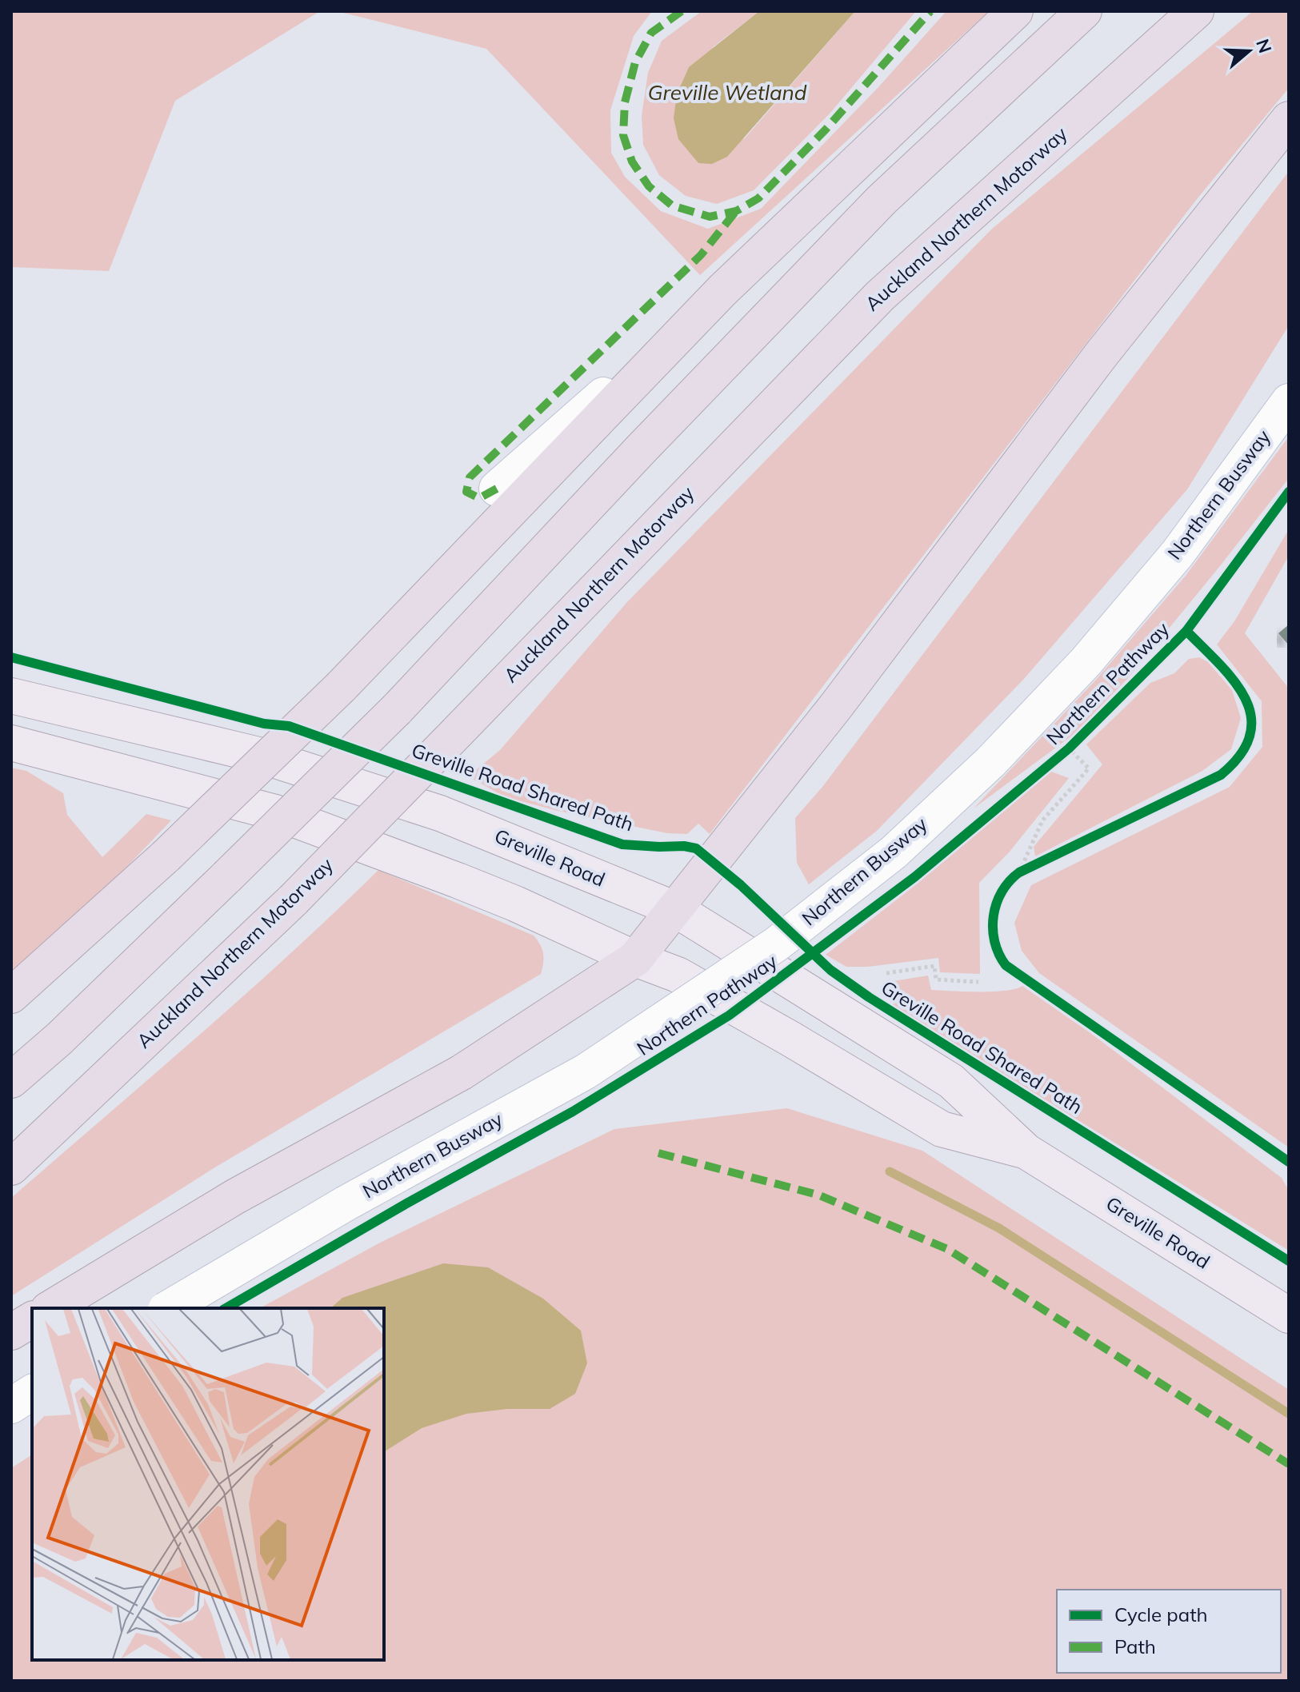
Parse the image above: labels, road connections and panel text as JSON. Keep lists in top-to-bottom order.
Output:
{
  "streets": {
    "highway": ["Auckland Northern Motorway"],
    "main road": ["Greville Road"],
    "lane": ["Northern Busway"],
    "cycle path": ["Northern Pathway", "Greville Road Shared Path"]
  },
  "water": ["Greville Wetland"],
  "legend": ["Cycle path", "Path"],
  "north": "right"
}
